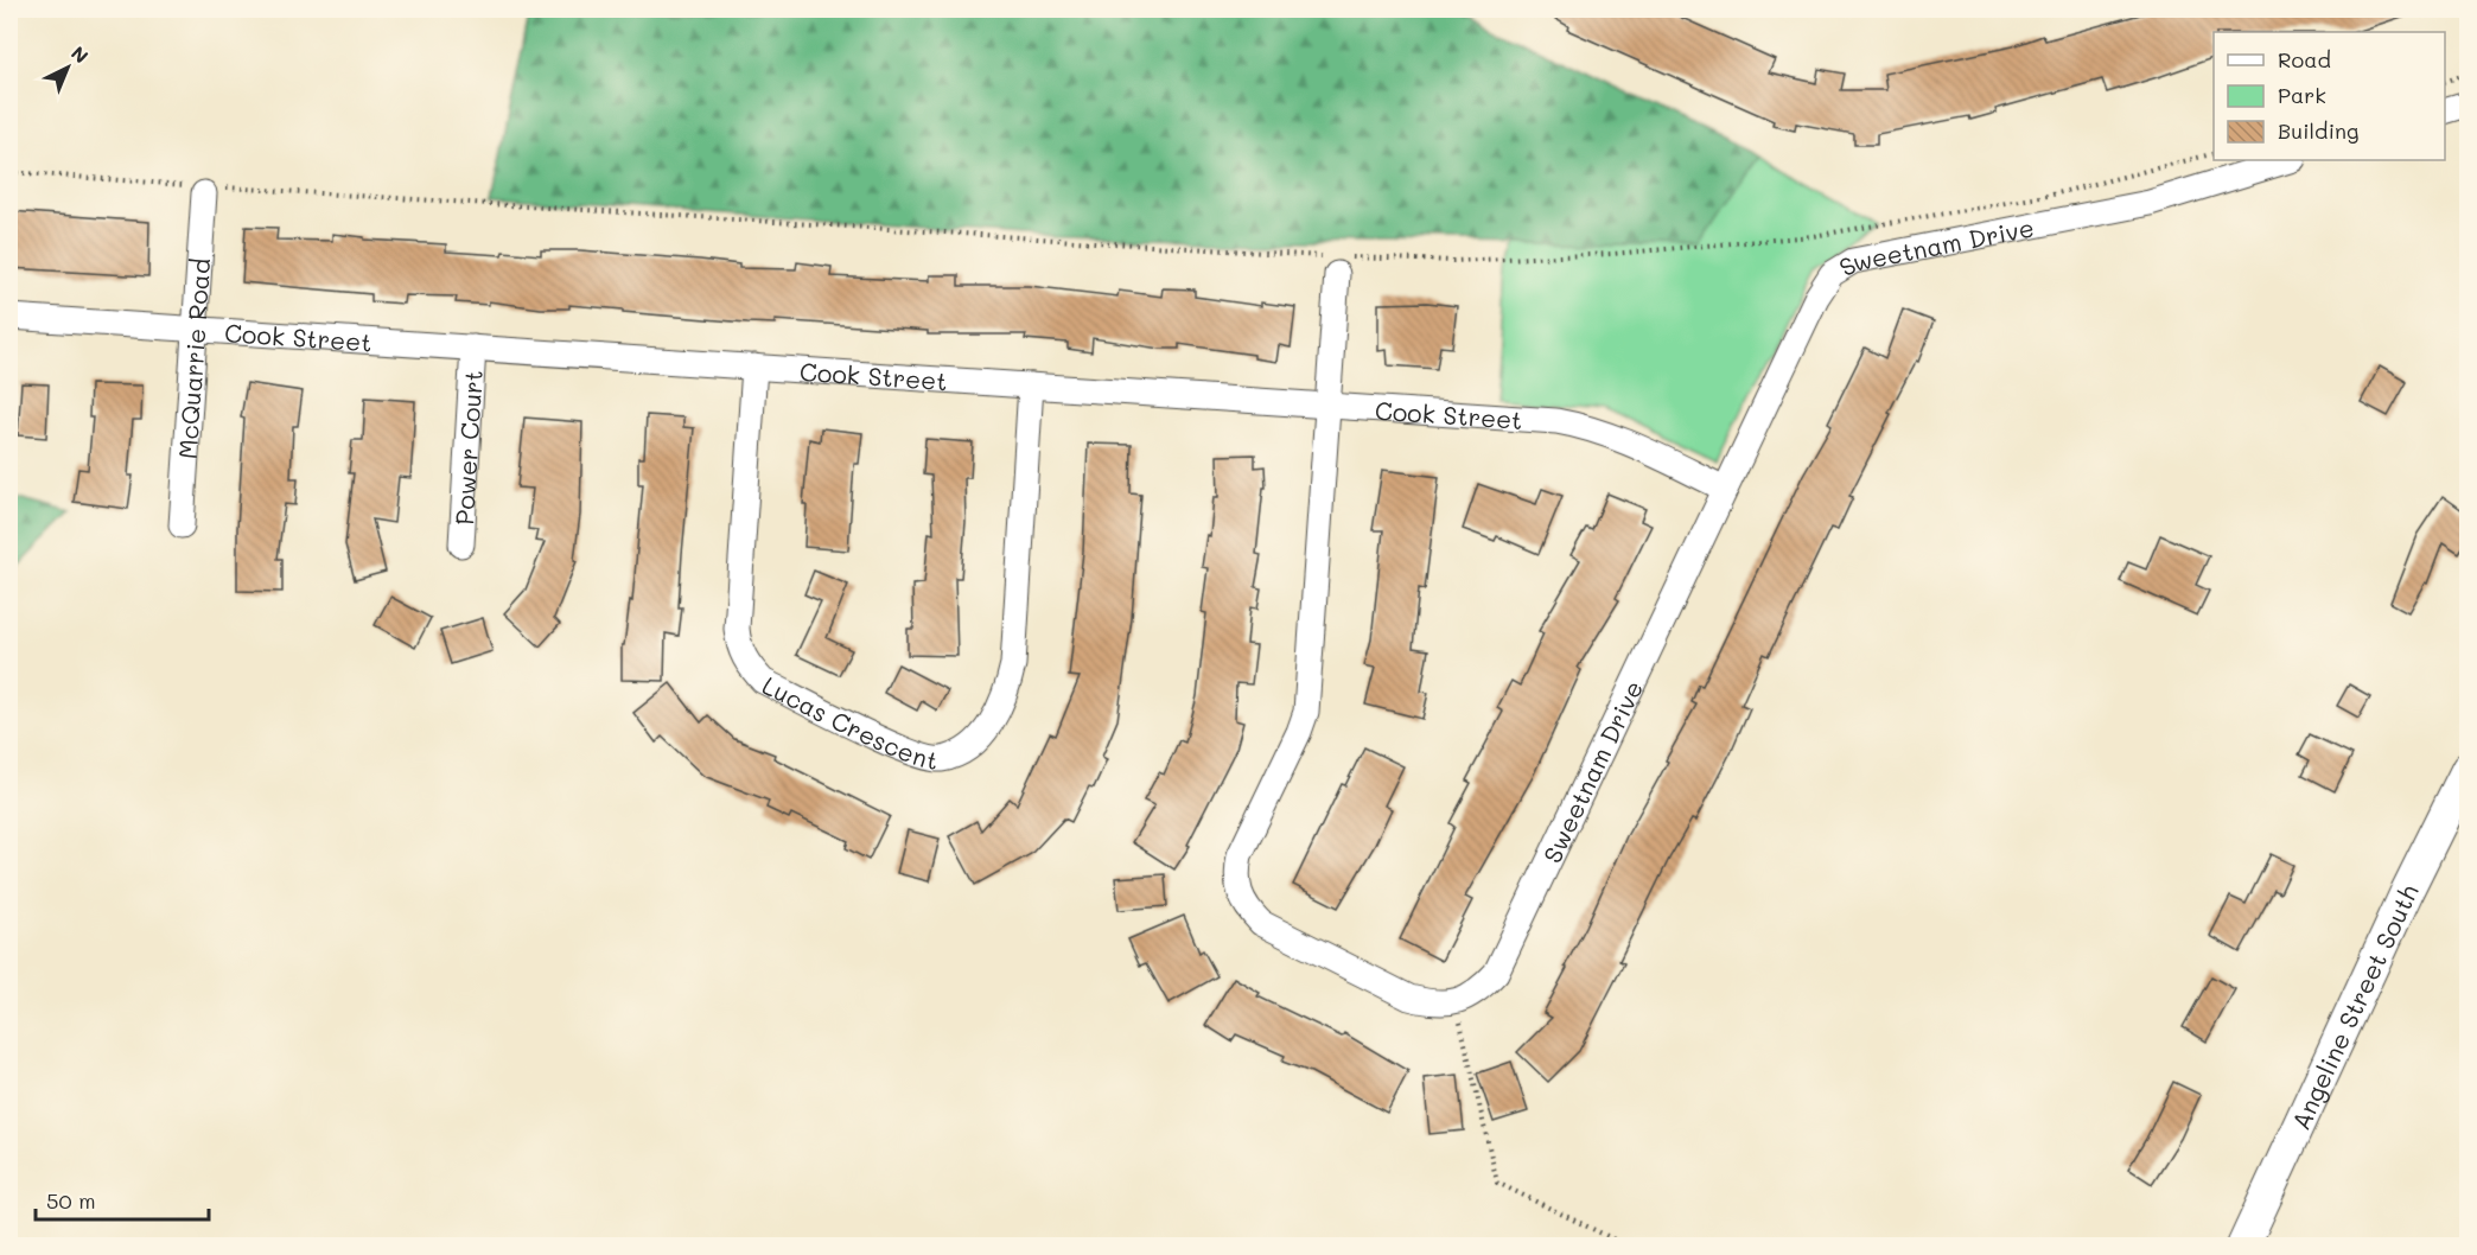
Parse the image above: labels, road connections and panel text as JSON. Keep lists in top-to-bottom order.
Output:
{
  "streets": {
    "main road": ["Angeline Street South"],
    "street": [
      "Sweetnam Drive",
      "Cook Street",
      "McQuarrie Road",
      "Power Court",
      "Lucas Crescent"
    ]
  },
  "crossings": [
    ["Sweetnam Drive", "Cook Street"],
    ["Cook Street", "McQuarrie Road"],
    ["Cook Street", "Power Court"],
    ["Cook Street", "Lucas Crescent"]
  ],
  "legend": ["Road", "Park", "Building"],
  "scale_bar": "50 m",
  "north": "top right"
}
